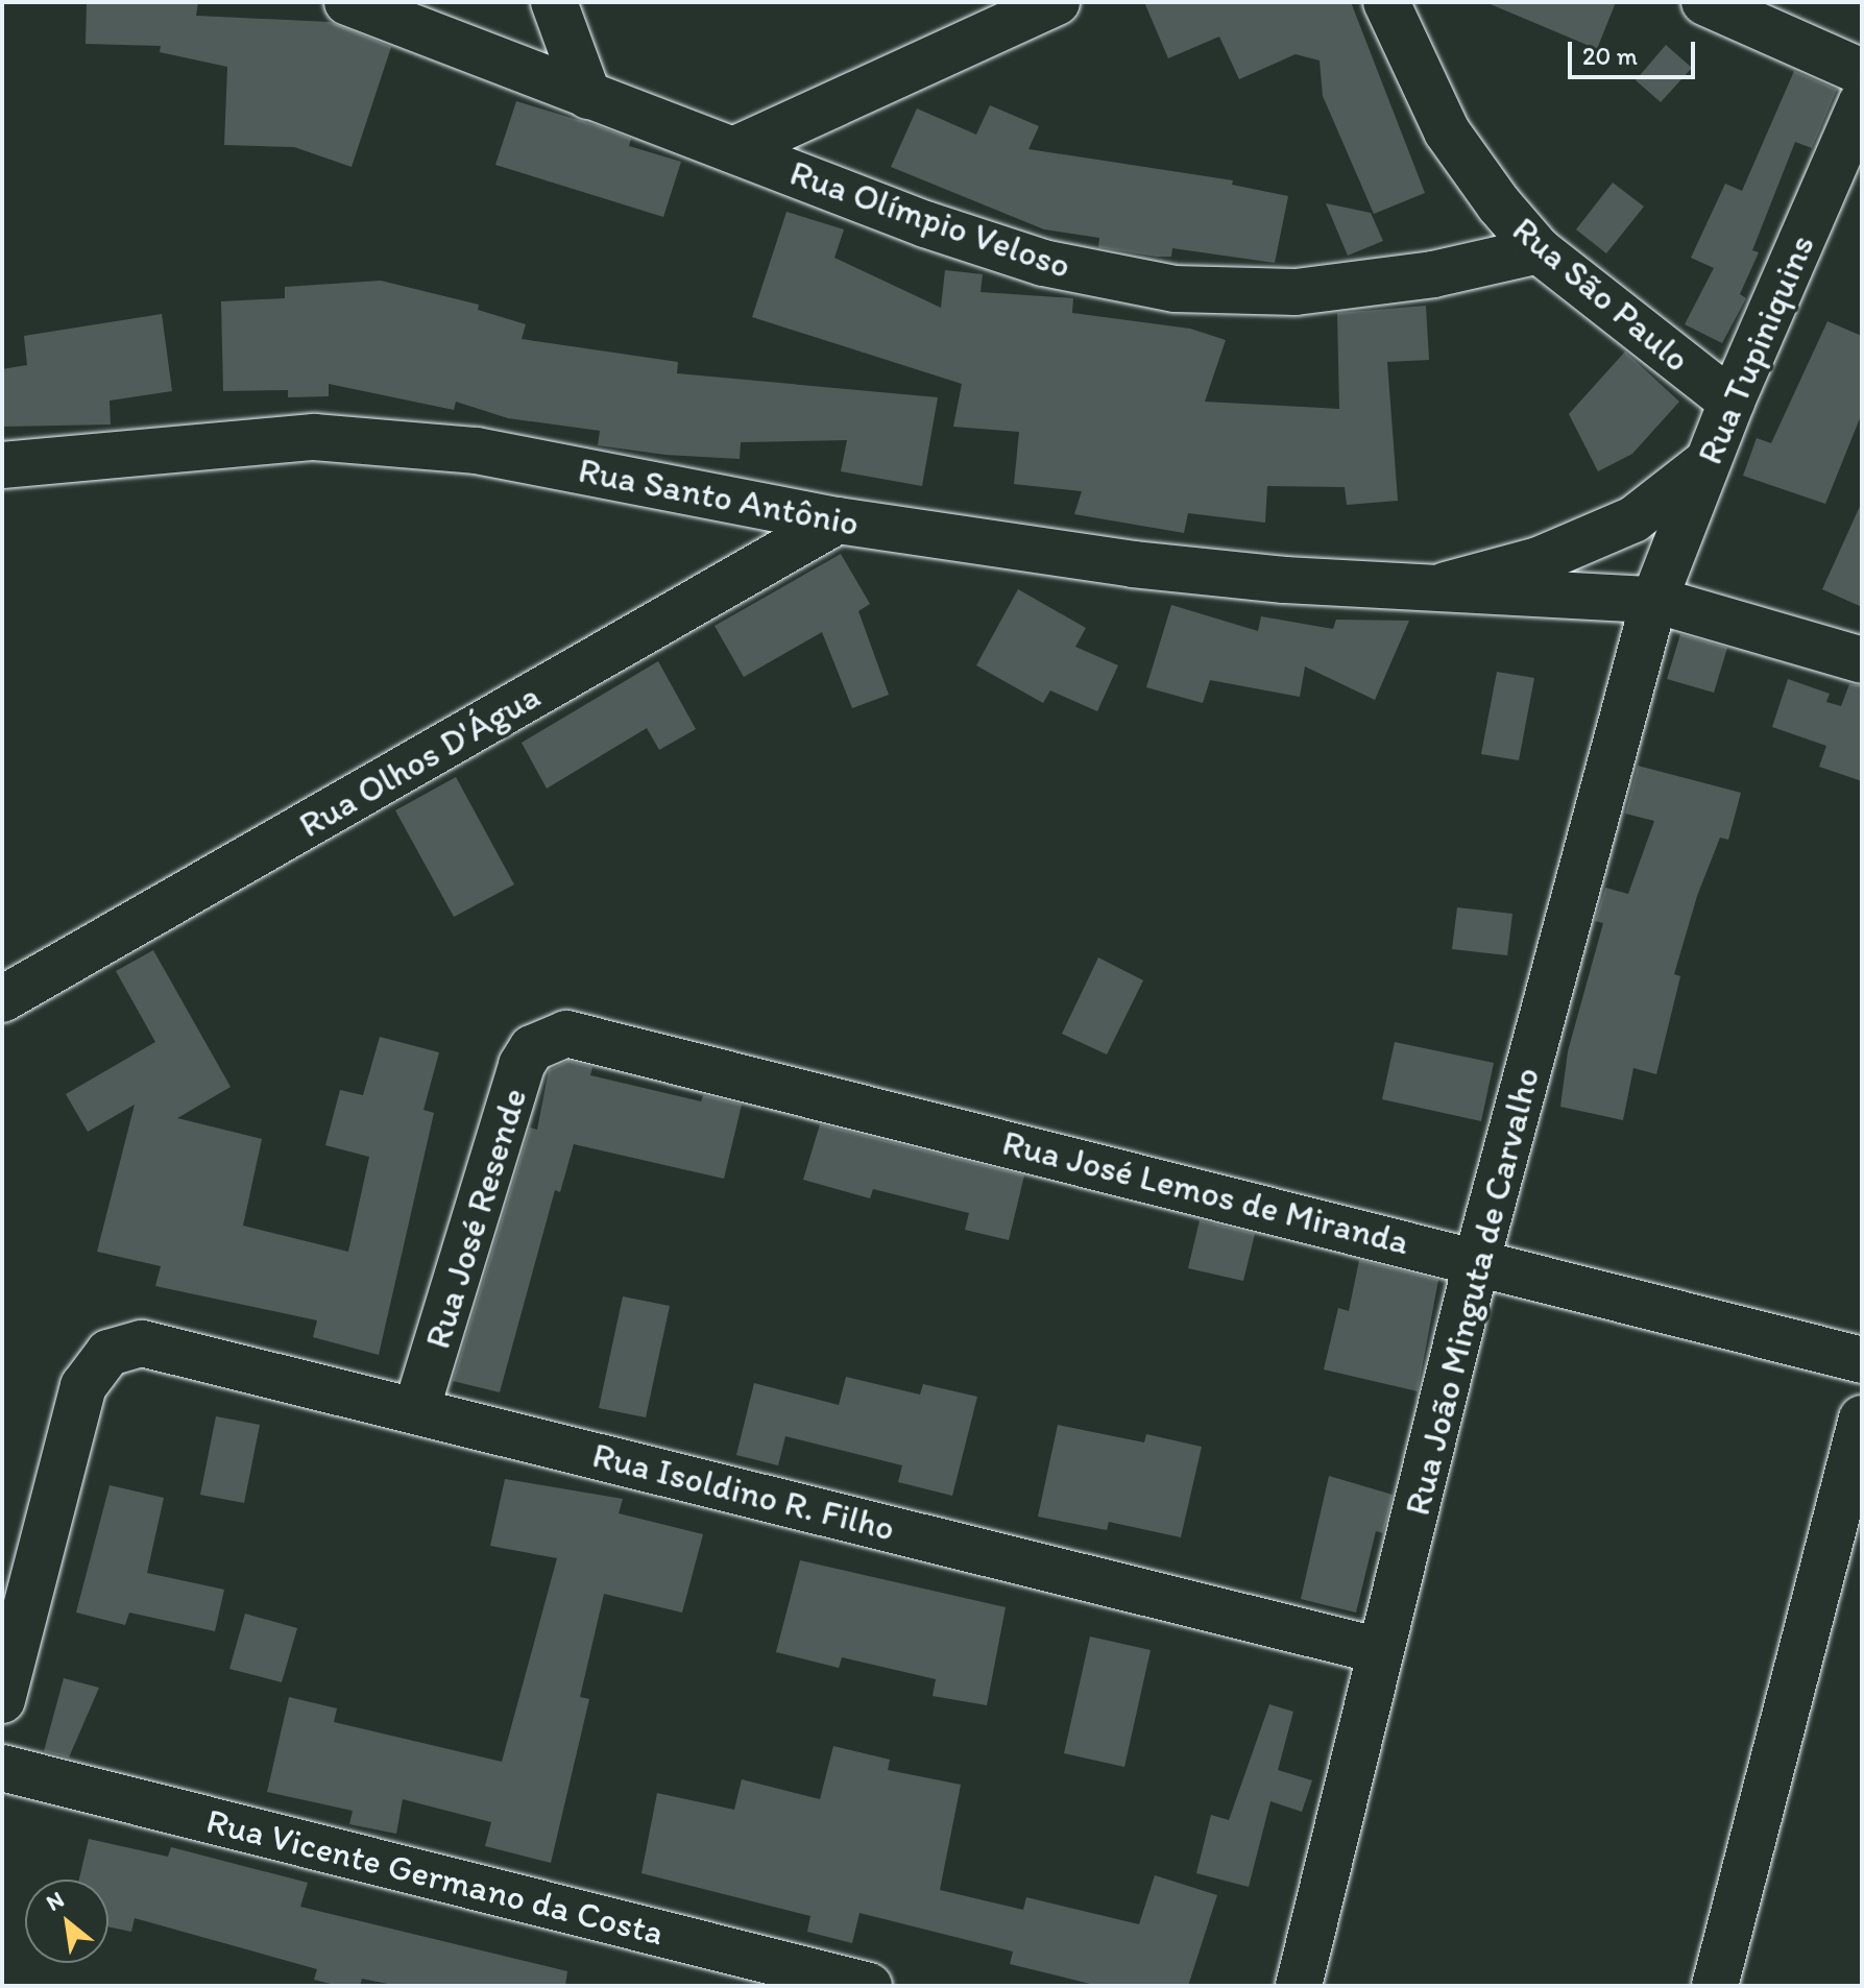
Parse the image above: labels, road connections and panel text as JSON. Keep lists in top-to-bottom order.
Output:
{
  "streets": {
    "street": [
      "Rua Olímpio Veloso",
      "Rua São Paulo",
      "Rua Tupiniquins",
      "Rua Santo Antônio",
      "Rua Olhos D'Água",
      "Rua José Lemos de Miranda",
      "Rua José Resende",
      "Rua João Minguta de Carvalho",
      "Rua Isoldino R. Filho",
      "Rua Vicente Germano da Costa"
    ]
  },
  "crossings": [
    ["Rua Olímpio Veloso", "Rua São Paulo"],
    ["Rua São Paulo", "Rua Tupiniquins"],
    ["Rua Tupiniquins", "Rua Santo Antônio"],
    ["Rua Tupiniquins", "Rua João Minguta de Carvalho"],
    ["Rua Santo Antônio", "Rua Olhos D'Água"],
    ["Rua Santo Antônio", "Rua João Minguta de Carvalho"],
    ["Rua José Lemos de Miranda", "Rua José Resende"],
    ["Rua José Lemos de Miranda", "Rua João Minguta de Carvalho"],
    ["Rua José Resende", "Rua Isoldino R. Filho"],
    ["Rua João Minguta de Carvalho", "Rua Isoldino R. Filho"]
  ],
  "scale_bar": "20 m",
  "north": "top left"
}
